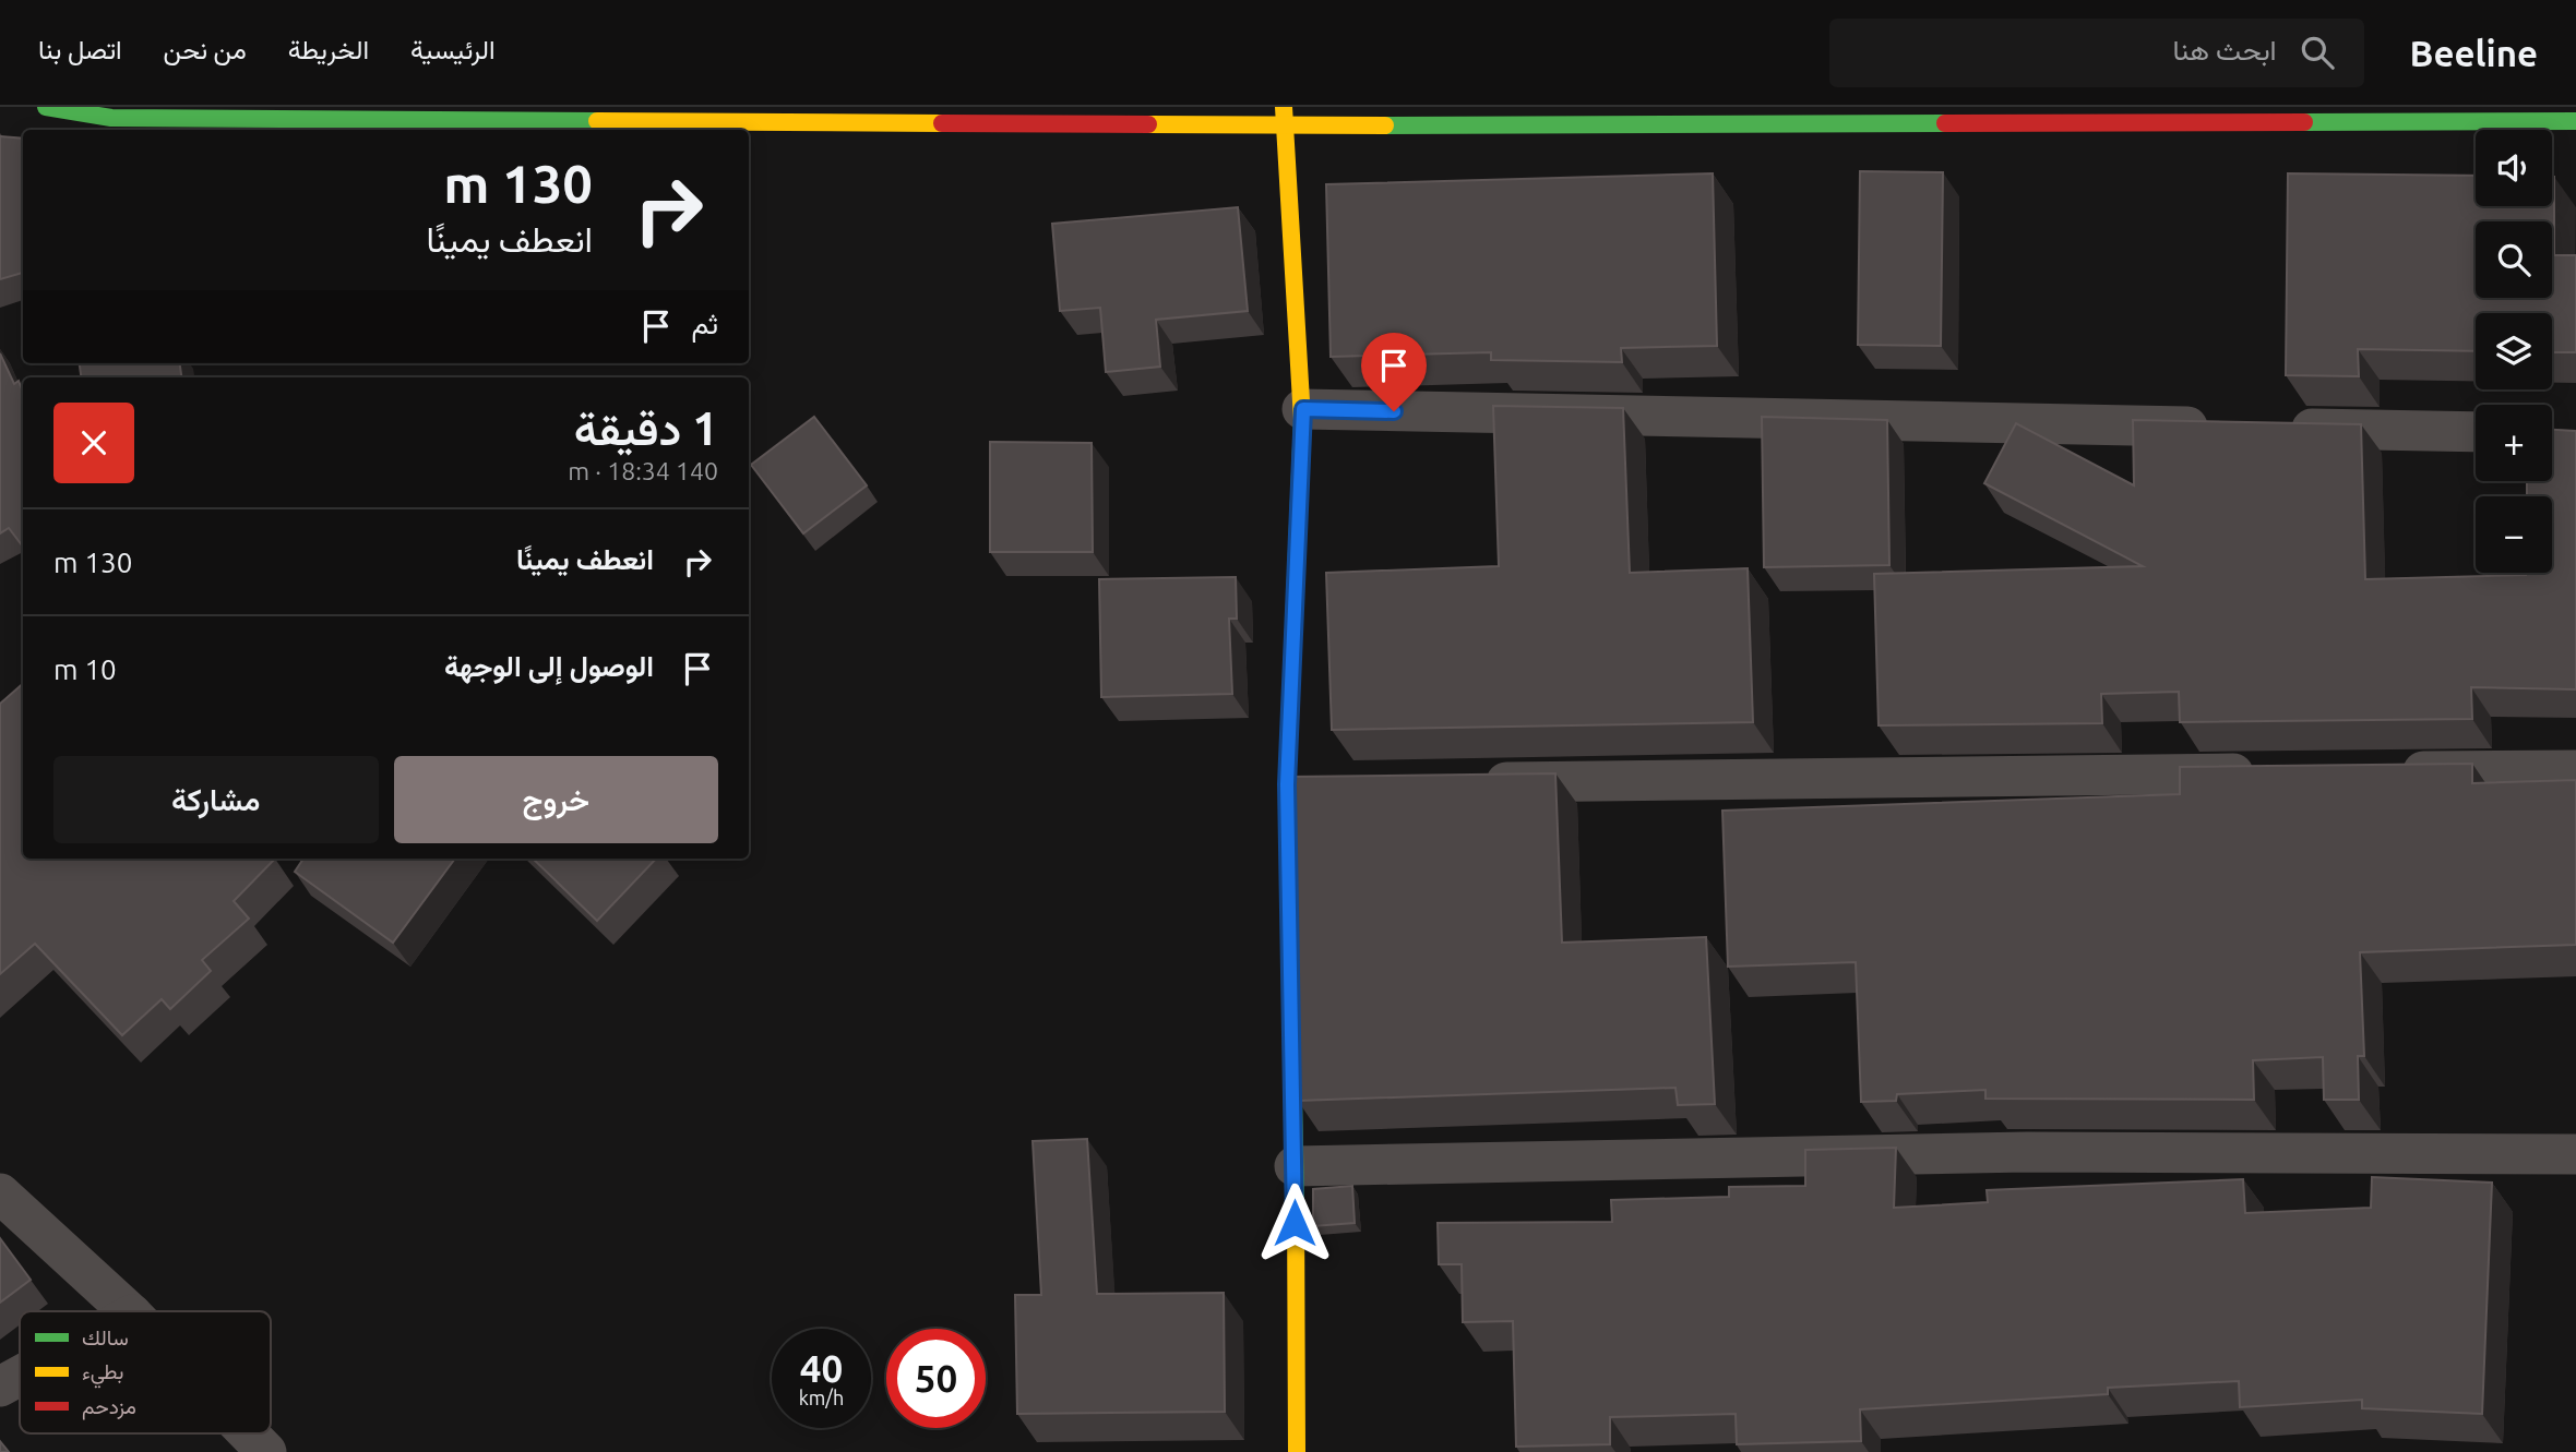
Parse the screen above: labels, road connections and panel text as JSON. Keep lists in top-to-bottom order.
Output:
{
  "legend": ["سالك", "بطيء", "مزدحم"],
  "page": {
    "header": "Beeline",
    "search": "ابحث هنا",
    "nav": [
      "الرئيسية",
      "الخريطة",
      "من نحن",
      "اتصل بنا"
    ],
    "map_buttons": ["+", "−"],
    "turn": ["130 m", "انعطف يمينًا"],
    "then": "ثم",
    "heading": ["1 دقيقة", "140 m · 18:34"],
    "list": [
      {
        "name": "انعطف يمينًا",
        "value": "130 m"
      },
      {
        "name": "الوصول إلى الوجهة",
        "value": "10 m"
      }
    ],
    "buttons": ["خروج", "مشاركة"],
    "speed": "40 km/h",
    "limit": "50"
  }
}
